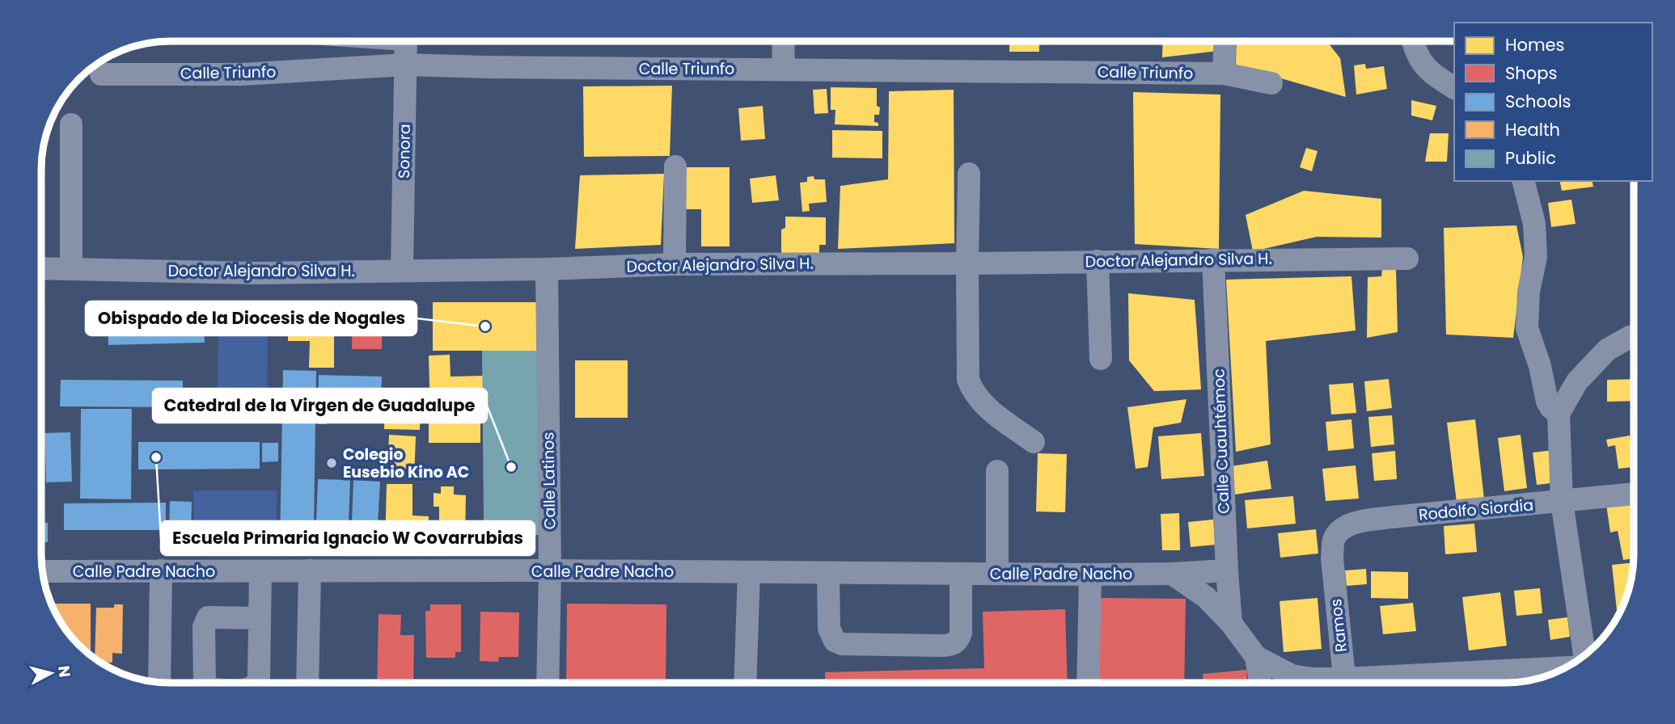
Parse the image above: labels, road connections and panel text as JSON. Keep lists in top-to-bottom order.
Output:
{
  "streets": {
    "street": [
      "Calle Triunfo",
      "Sonora",
      "Doctor Alejandro Silva H.",
      "Calle Cuauhtémoc",
      "Calle Latinos",
      "Rodolfo Siordia",
      "Calle Padre Nacho",
      "Ramos"
    ]
  },
  "crossings": [
    ["Calle Triunfo", "Sonora"],
    ["Sonora", "Doctor Alejandro Silva H."],
    ["Doctor Alejandro Silva H.", "Calle Cuauhtémoc"],
    ["Doctor Alejandro Silva H.", "Calle Latinos"],
    ["Calle Latinos", "Calle Padre Nacho"],
    ["Rodolfo Siordia", "Ramos"]
  ],
  "places": [
    "Obispado de la Diocesis de Nogales",
    "Escuela Primaria Ignacio W Covarrubias",
    "Colegio Eusebio Kino AC",
    "Catedral de la Virgen de Guadalupe"
  ],
  "legend": [
    "Homes",
    "Shops",
    "Schools",
    "Health",
    "Public"
  ],
  "north": "right"
}
